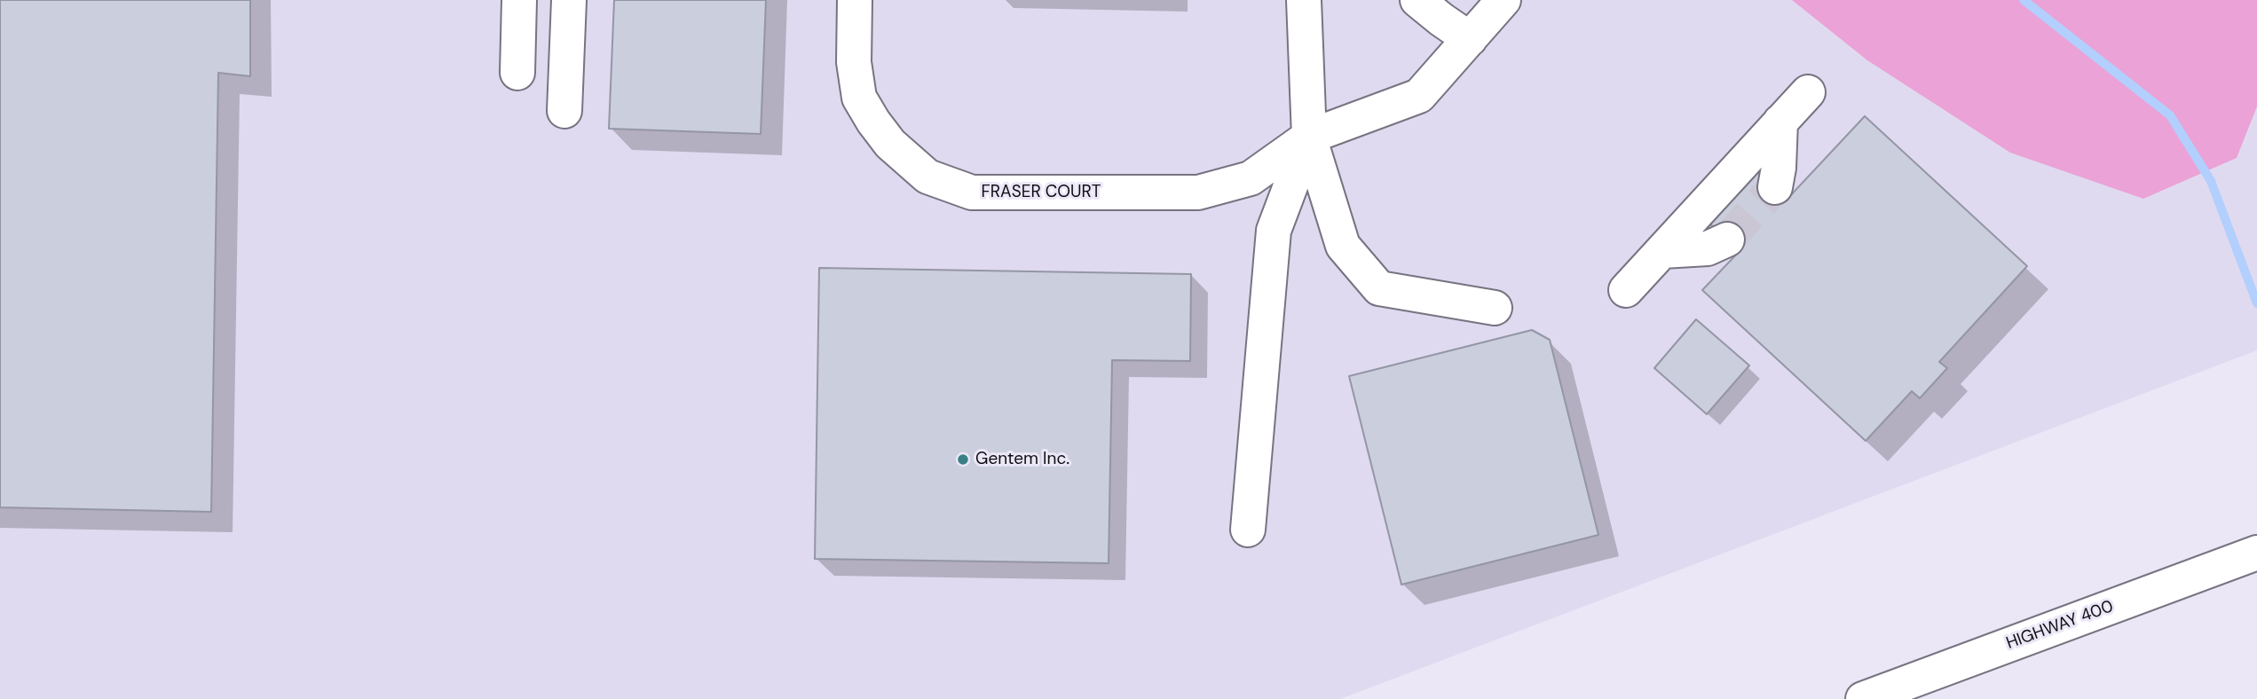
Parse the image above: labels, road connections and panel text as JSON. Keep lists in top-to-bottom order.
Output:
{
  "streets": {
    "main road": ["FRASER COURT", "HIGHWAY 400"]
  },
  "places": ["Gentem Inc."]
}
